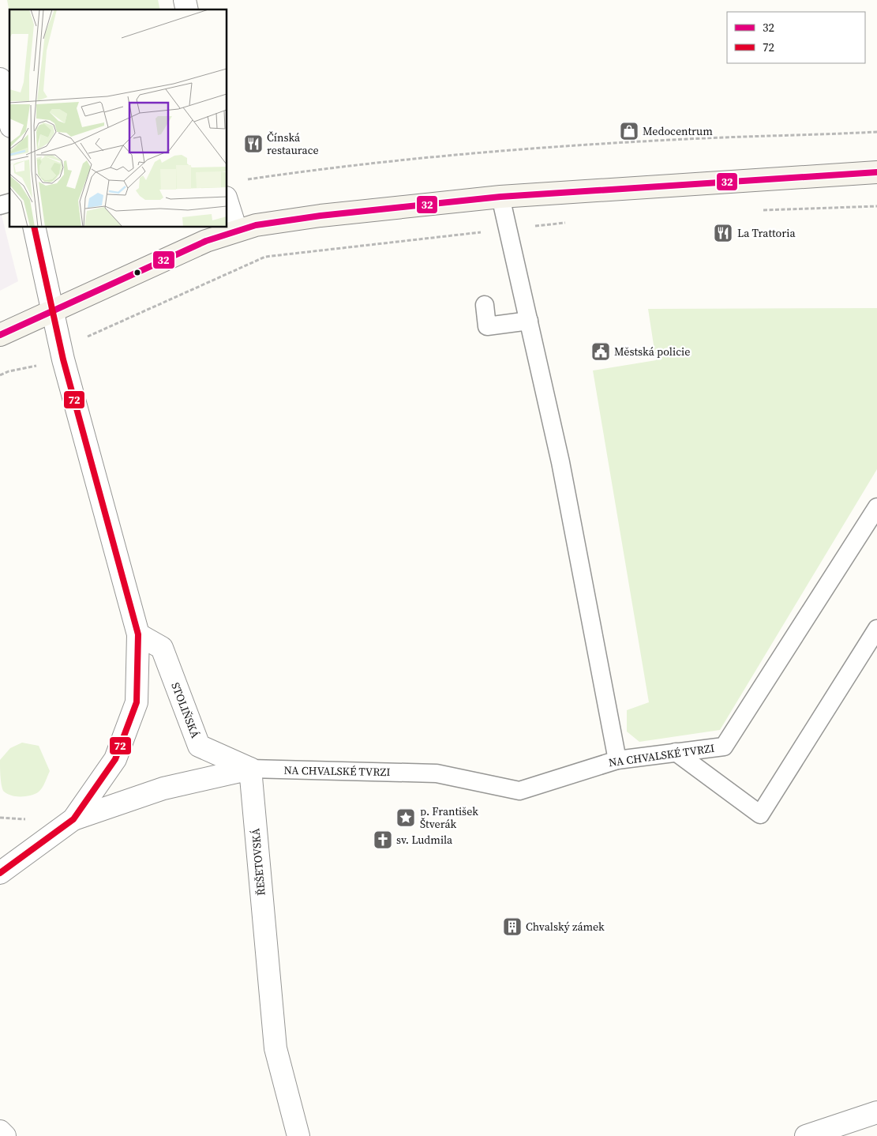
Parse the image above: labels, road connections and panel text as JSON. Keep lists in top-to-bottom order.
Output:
{
  "streets": {
    "street": ["STOLIŇSKÁ", "ŘEŠETOVSKÁ"],
    "lane": ["NA CHVALSKÉ TVRZI"]
  },
  "crossings": [
    ["STOLIŇSKÁ", "NA CHVALSKÉ TVRZI"],
    ["STOLIŇSKÁ", "ŘEŠETOVSKÁ"],
    ["NA CHVALSKÉ TVRZI", "ŘEŠETOVSKÁ"]
  ],
  "places": {
    "shop": ["Medocentrum"],
    "restaurant": ["Čínská restaurace", "La Trattoria"],
    "public building": ["Městská policie"],
    "place": ["p. František Štverák"],
    "church": ["sv. Ludmila"],
    "building": ["Chvalský zámek"]
  },
  "lines": ["transit line 32", "transit line 72"],
  "legend": ["32", "72"]
}
